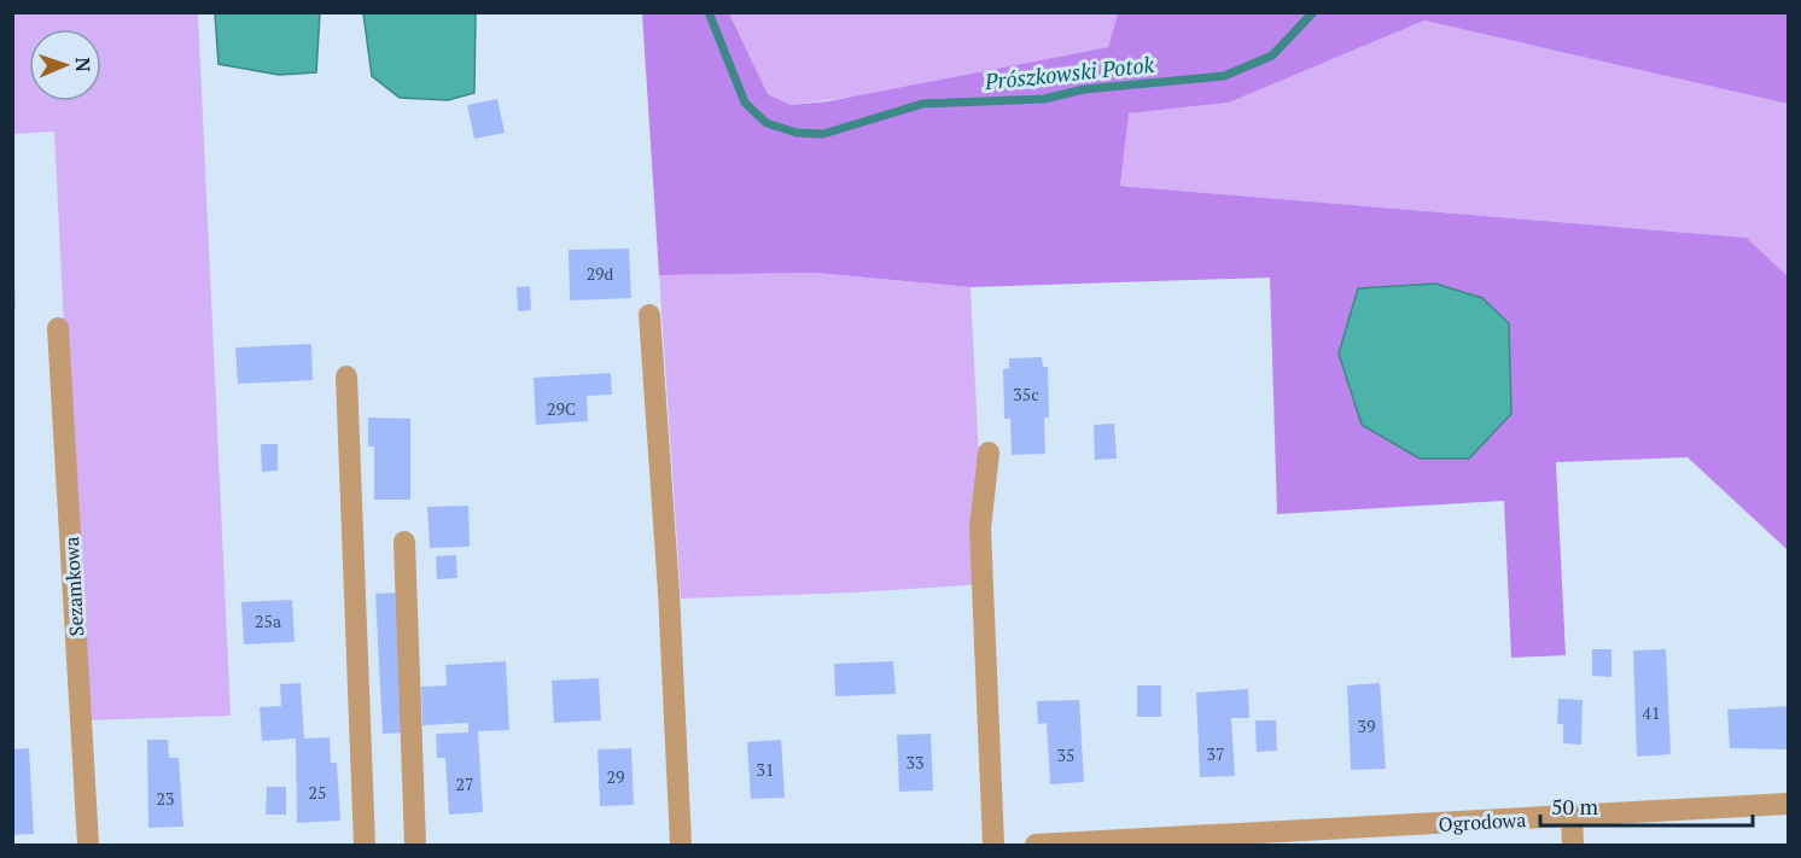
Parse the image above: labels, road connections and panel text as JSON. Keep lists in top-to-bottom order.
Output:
{
  "streets": {
    "street": ["Sezamkowa", "Ogrodowa"]
  },
  "water": ["Prószkowski Potok"],
  "house_numbers": [
    "29d",
    "35c",
    "29C",
    "25a",
    "41",
    "39",
    "37",
    "35",
    "33",
    "31",
    "29",
    "27",
    "25",
    "23"
  ],
  "scale_bar": "50 m",
  "north": "right"
}
